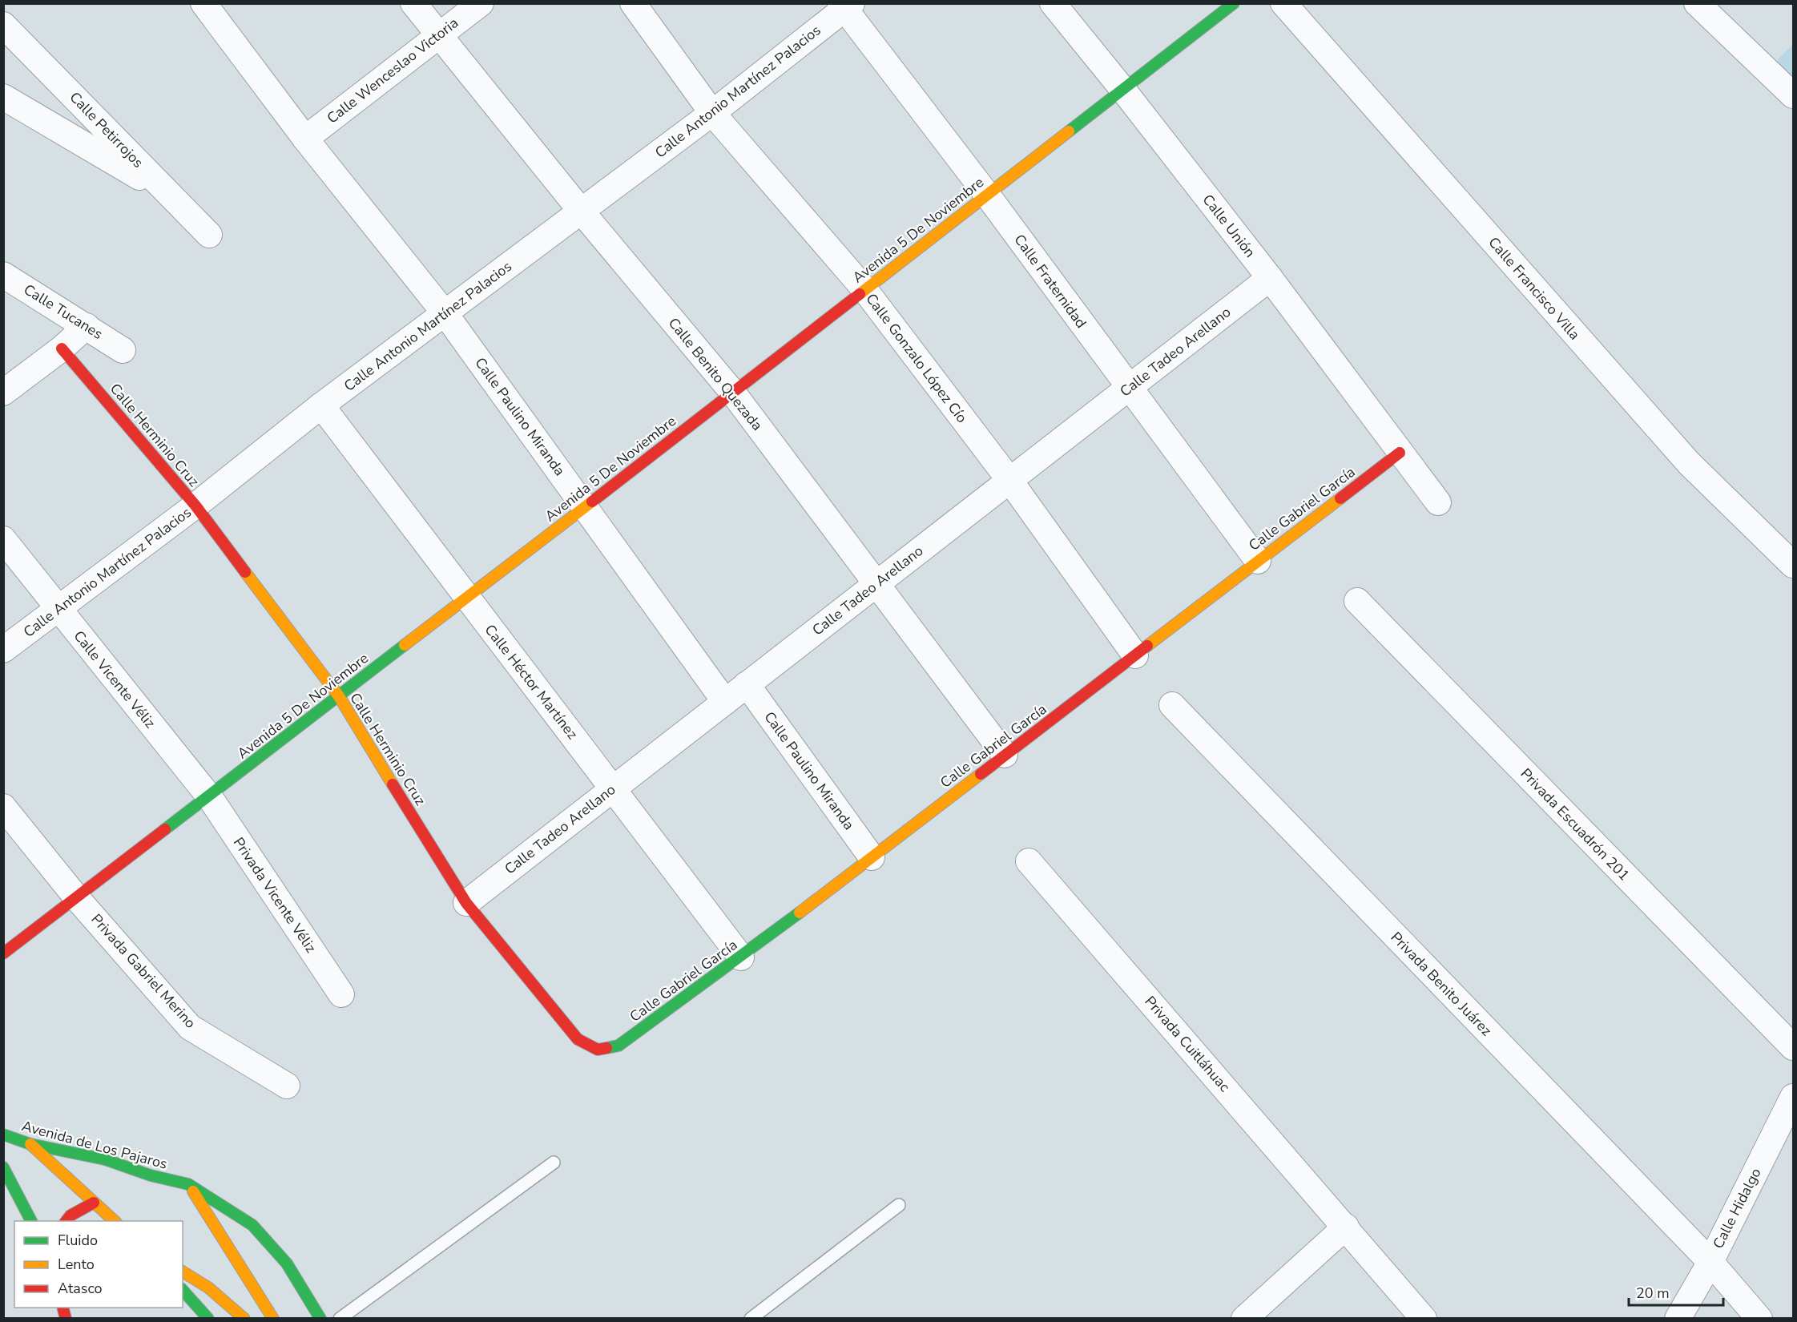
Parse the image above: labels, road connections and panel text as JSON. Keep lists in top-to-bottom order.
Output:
{
  "streets": {
    "street": [
      "Calle Wenceslao Victoria",
      "Calle Antonio Martínez Palacios",
      "Calle Petirrojos",
      "Calle Unión",
      "Avenida 5 De Noviembre",
      "Calle Fraternidad",
      "Calle Francisco Villa",
      "Calle Tucanes",
      "Calle Tadeo Arellano",
      "Calle Gonzalo López Cío",
      "Calle Benito Quezada",
      "Calle Paulino Miranda",
      "Calle Herminio Cruz",
      "Calle Gabriel García",
      "Calle Vicente Véliz",
      "Calle Héctor Martínez",
      "Privada Escuadrón 201",
      "Privada Vicente Véliz",
      "Privada Gabriel Merino",
      "Privada Benito Juárez",
      "Privada Cuitláhuac",
      "Avenida de Los Pajaros",
      "Calle Hidalgo"
    ]
  },
  "crossings": [
    ["Calle Wenceslao Victoria", "Calle Benito Quezada"],
    ["Calle Wenceslao Victoria", "Calle Paulino Miranda"],
    ["Calle Antonio Martínez Palacios", "Calle Fraternidad"],
    ["Calle Antonio Martínez Palacios", "Calle Gonzalo López Cío"],
    ["Calle Antonio Martínez Palacios", "Calle Benito Quezada"],
    ["Calle Antonio Martínez Palacios", "Calle Paulino Miranda"],
    ["Calle Antonio Martínez Palacios", "Calle Herminio Cruz"],
    ["Calle Antonio Martínez Palacios", "Calle Vicente Véliz"],
    ["Calle Antonio Martínez Palacios", "Calle Héctor Martínez"],
    ["Calle Unión", "Avenida 5 De Noviembre"],
    ["Calle Unión", "Calle Tadeo Arellano"],
    ["Calle Unión", "Calle Gabriel García"],
    ["Avenida 5 De Noviembre", "Calle Fraternidad"],
    ["Avenida 5 De Noviembre", "Calle Gonzalo López Cío"],
    ["Avenida 5 De Noviembre", "Calle Benito Quezada"],
    ["Avenida 5 De Noviembre", "Calle Paulino Miranda"],
    ["Avenida 5 De Noviembre", "Calle Herminio Cruz"],
    ["Avenida 5 De Noviembre", "Calle Vicente Véliz"],
    ["Avenida 5 De Noviembre", "Calle Héctor Martínez"],
    ["Avenida 5 De Noviembre", "Privada Vicente Véliz"],
    ["Avenida 5 De Noviembre", "Privada Gabriel Merino"],
    ["Calle Fraternidad", "Calle Tadeo Arellano"],
    ["Calle Fraternidad", "Calle Gabriel García"],
    ["Calle Tadeo Arellano", "Calle Gonzalo López Cío"],
    ["Calle Tadeo Arellano", "Calle Benito Quezada"],
    ["Calle Tadeo Arellano", "Calle Paulino Miranda"],
    ["Calle Tadeo Arellano", "Calle Herminio Cruz"],
    ["Calle Tadeo Arellano", "Calle Héctor Martínez"],
    ["Calle Gonzalo López Cío", "Calle Gabriel García"],
    ["Calle Benito Quezada", "Calle Gabriel García"],
    ["Calle Paulino Miranda", "Calle Gabriel García"],
    ["Calle Herminio Cruz", "Calle Gabriel García"],
    ["Calle Gabriel García", "Calle Héctor Martínez"],
    ["Calle Vicente Véliz", "Privada Vicente Véliz"],
    ["Privada Benito Juárez", "Calle Hidalgo"]
  ],
  "legend": ["Fluido", "Lento", "Atasco"],
  "scale_bar": "20 m"
}
